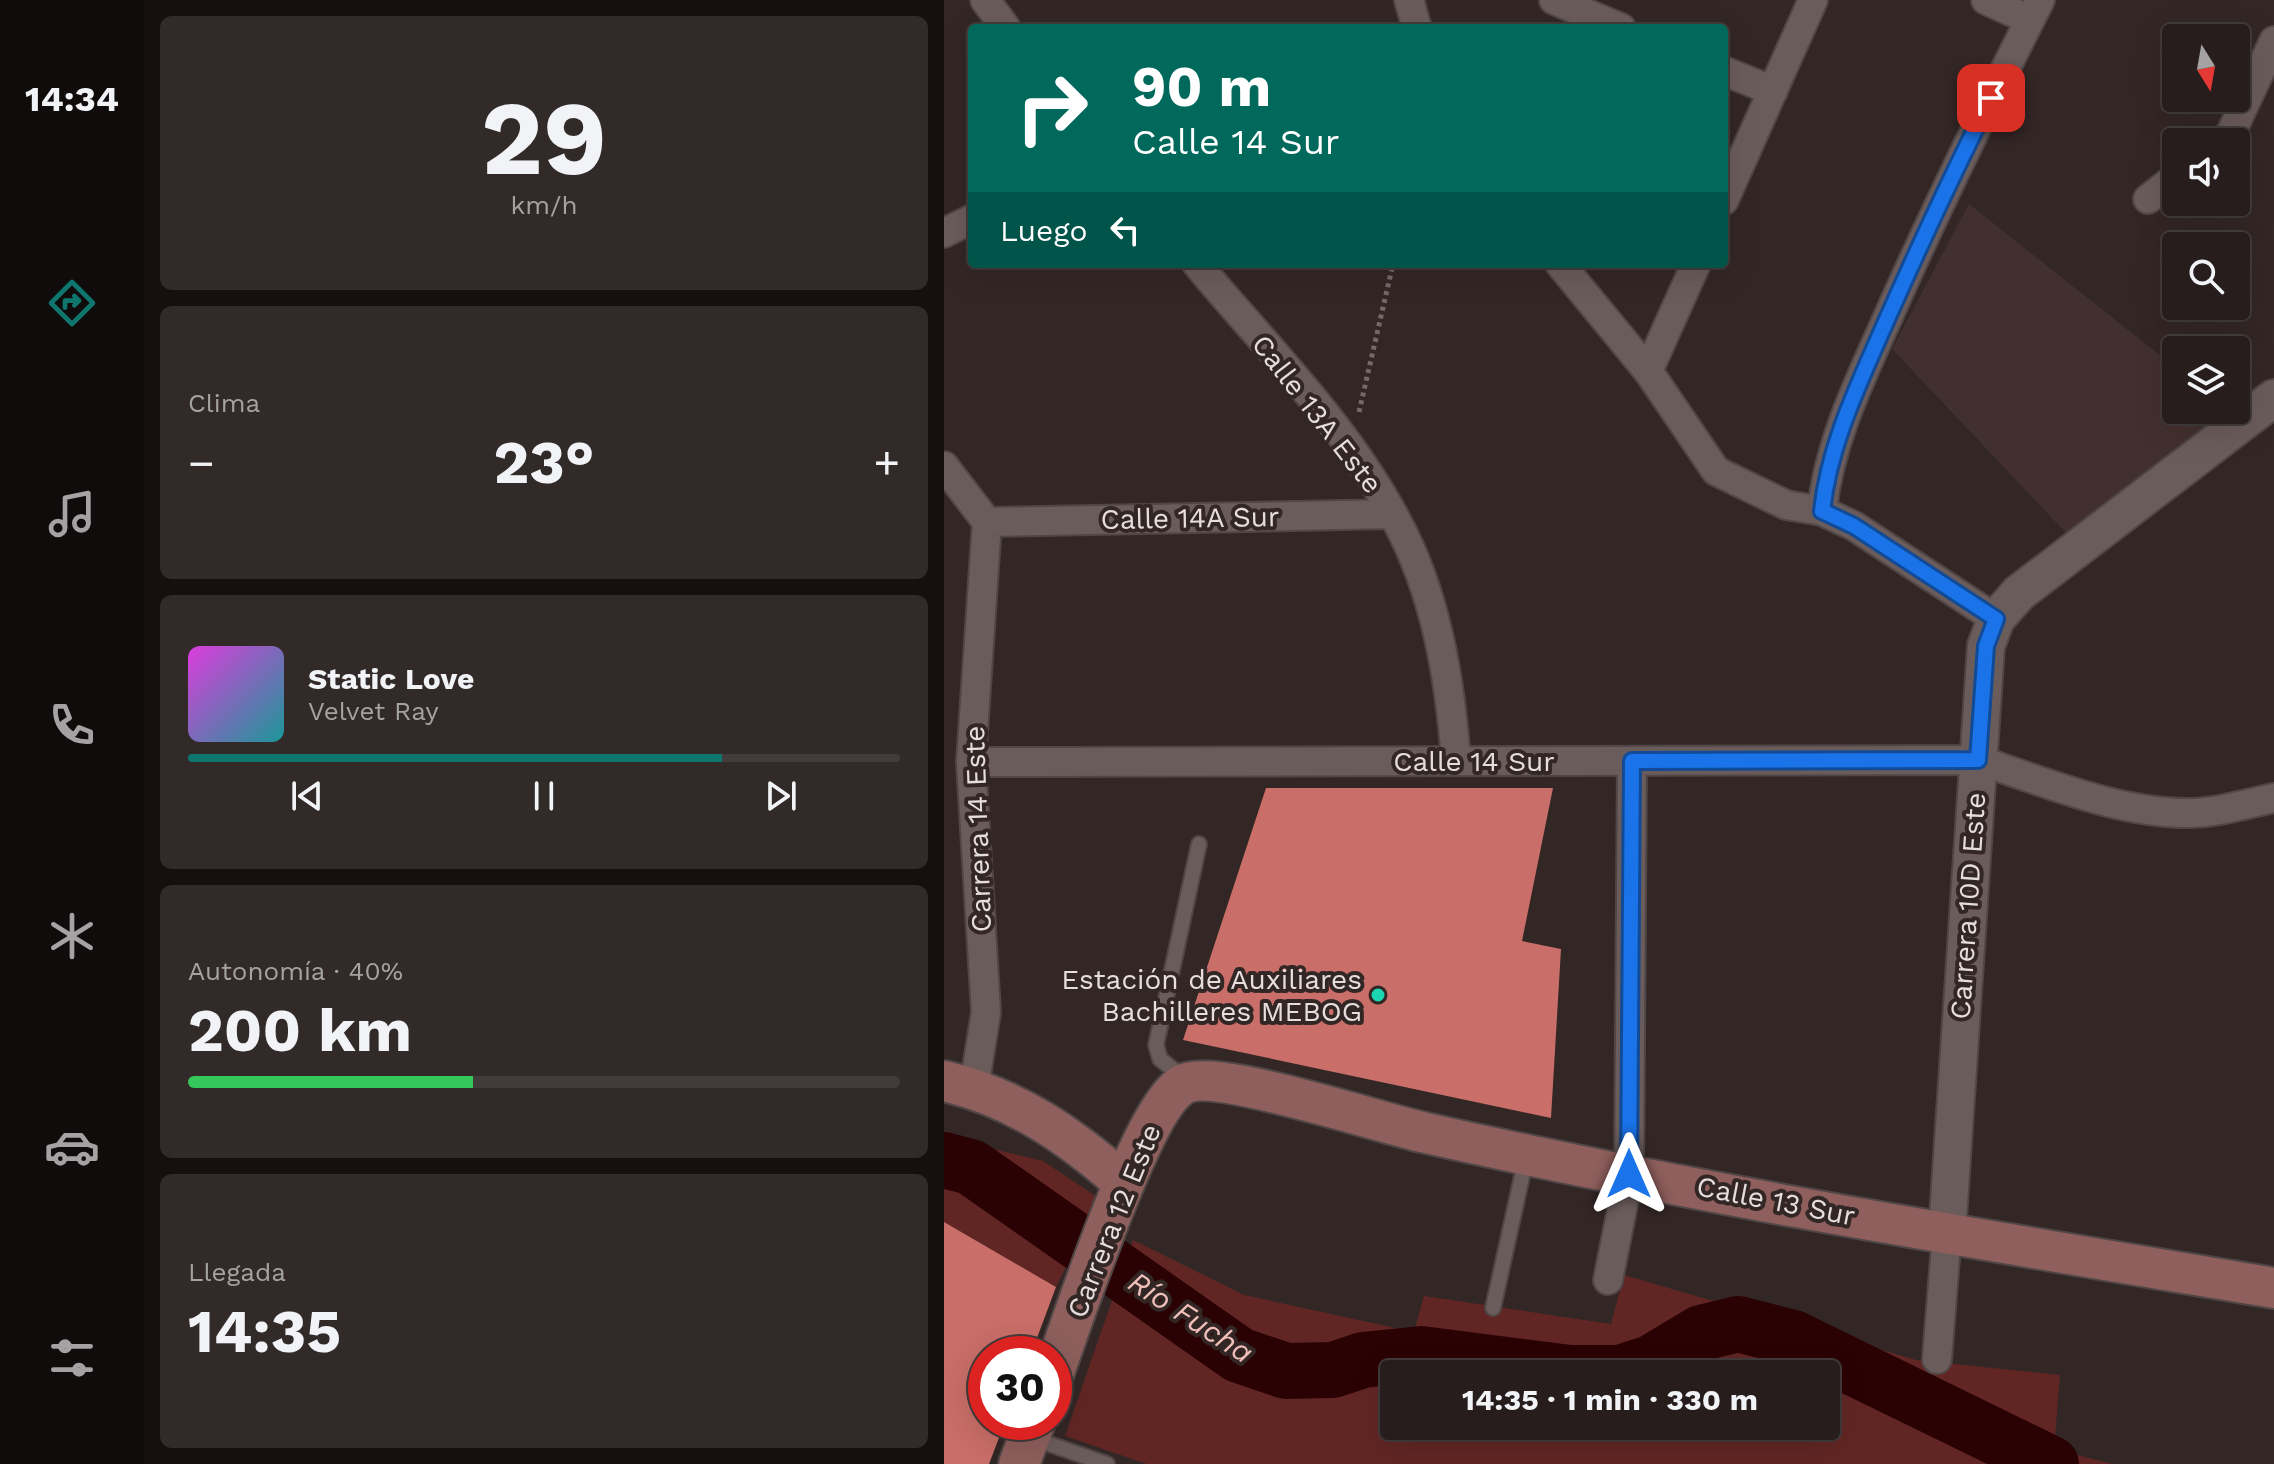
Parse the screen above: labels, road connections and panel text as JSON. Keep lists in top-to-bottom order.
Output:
{
  "streets": {
    "main road": ["Calle 13 Sur", "Carrera 12 Este"],
    "street": [
      "Calle 13A Este",
      "Calle 14A Sur",
      "Calle 14 Sur",
      "Carrera 14 Este",
      "Carrera 10D Este"
    ]
  },
  "crossings": [
    ["Calle 13A Este", "Calle 14A Sur"],
    ["Calle 13A Este", "Calle 14 Sur"],
    ["Calle 14A Sur", "Carrera 14 Este"],
    ["Calle 14 Sur", "Carrera 14 Este"],
    ["Calle 14 Sur", "Carrera 10D Este"],
    ["Carrera 10D Este", "Calle 13 Sur"],
    ["Calle 13 Sur", "Carrera 12 Este"]
  ],
  "water": ["Río Fucha"],
  "places": ["Estación de Auxiliares Bachilleres MEBOG"],
  "north": "bottom",
  "page": {
    "tabs": "14:34",
    "tile": [
      ["29", "km/h"],
      "Clima",
      ["Autonomía · 40%", "200 km"],
      ["Llegada", "14:35"]
    ],
    "turn": ["90 m", "Calle 14 Sur"],
    "then": "Luego",
    "heat": ["−", "23°", "+"],
    "song": ["Static Love", "Velvet Ray"],
    "limit": "30",
    "trip": "14:35 · 1 min · 330 m"
  }
}
